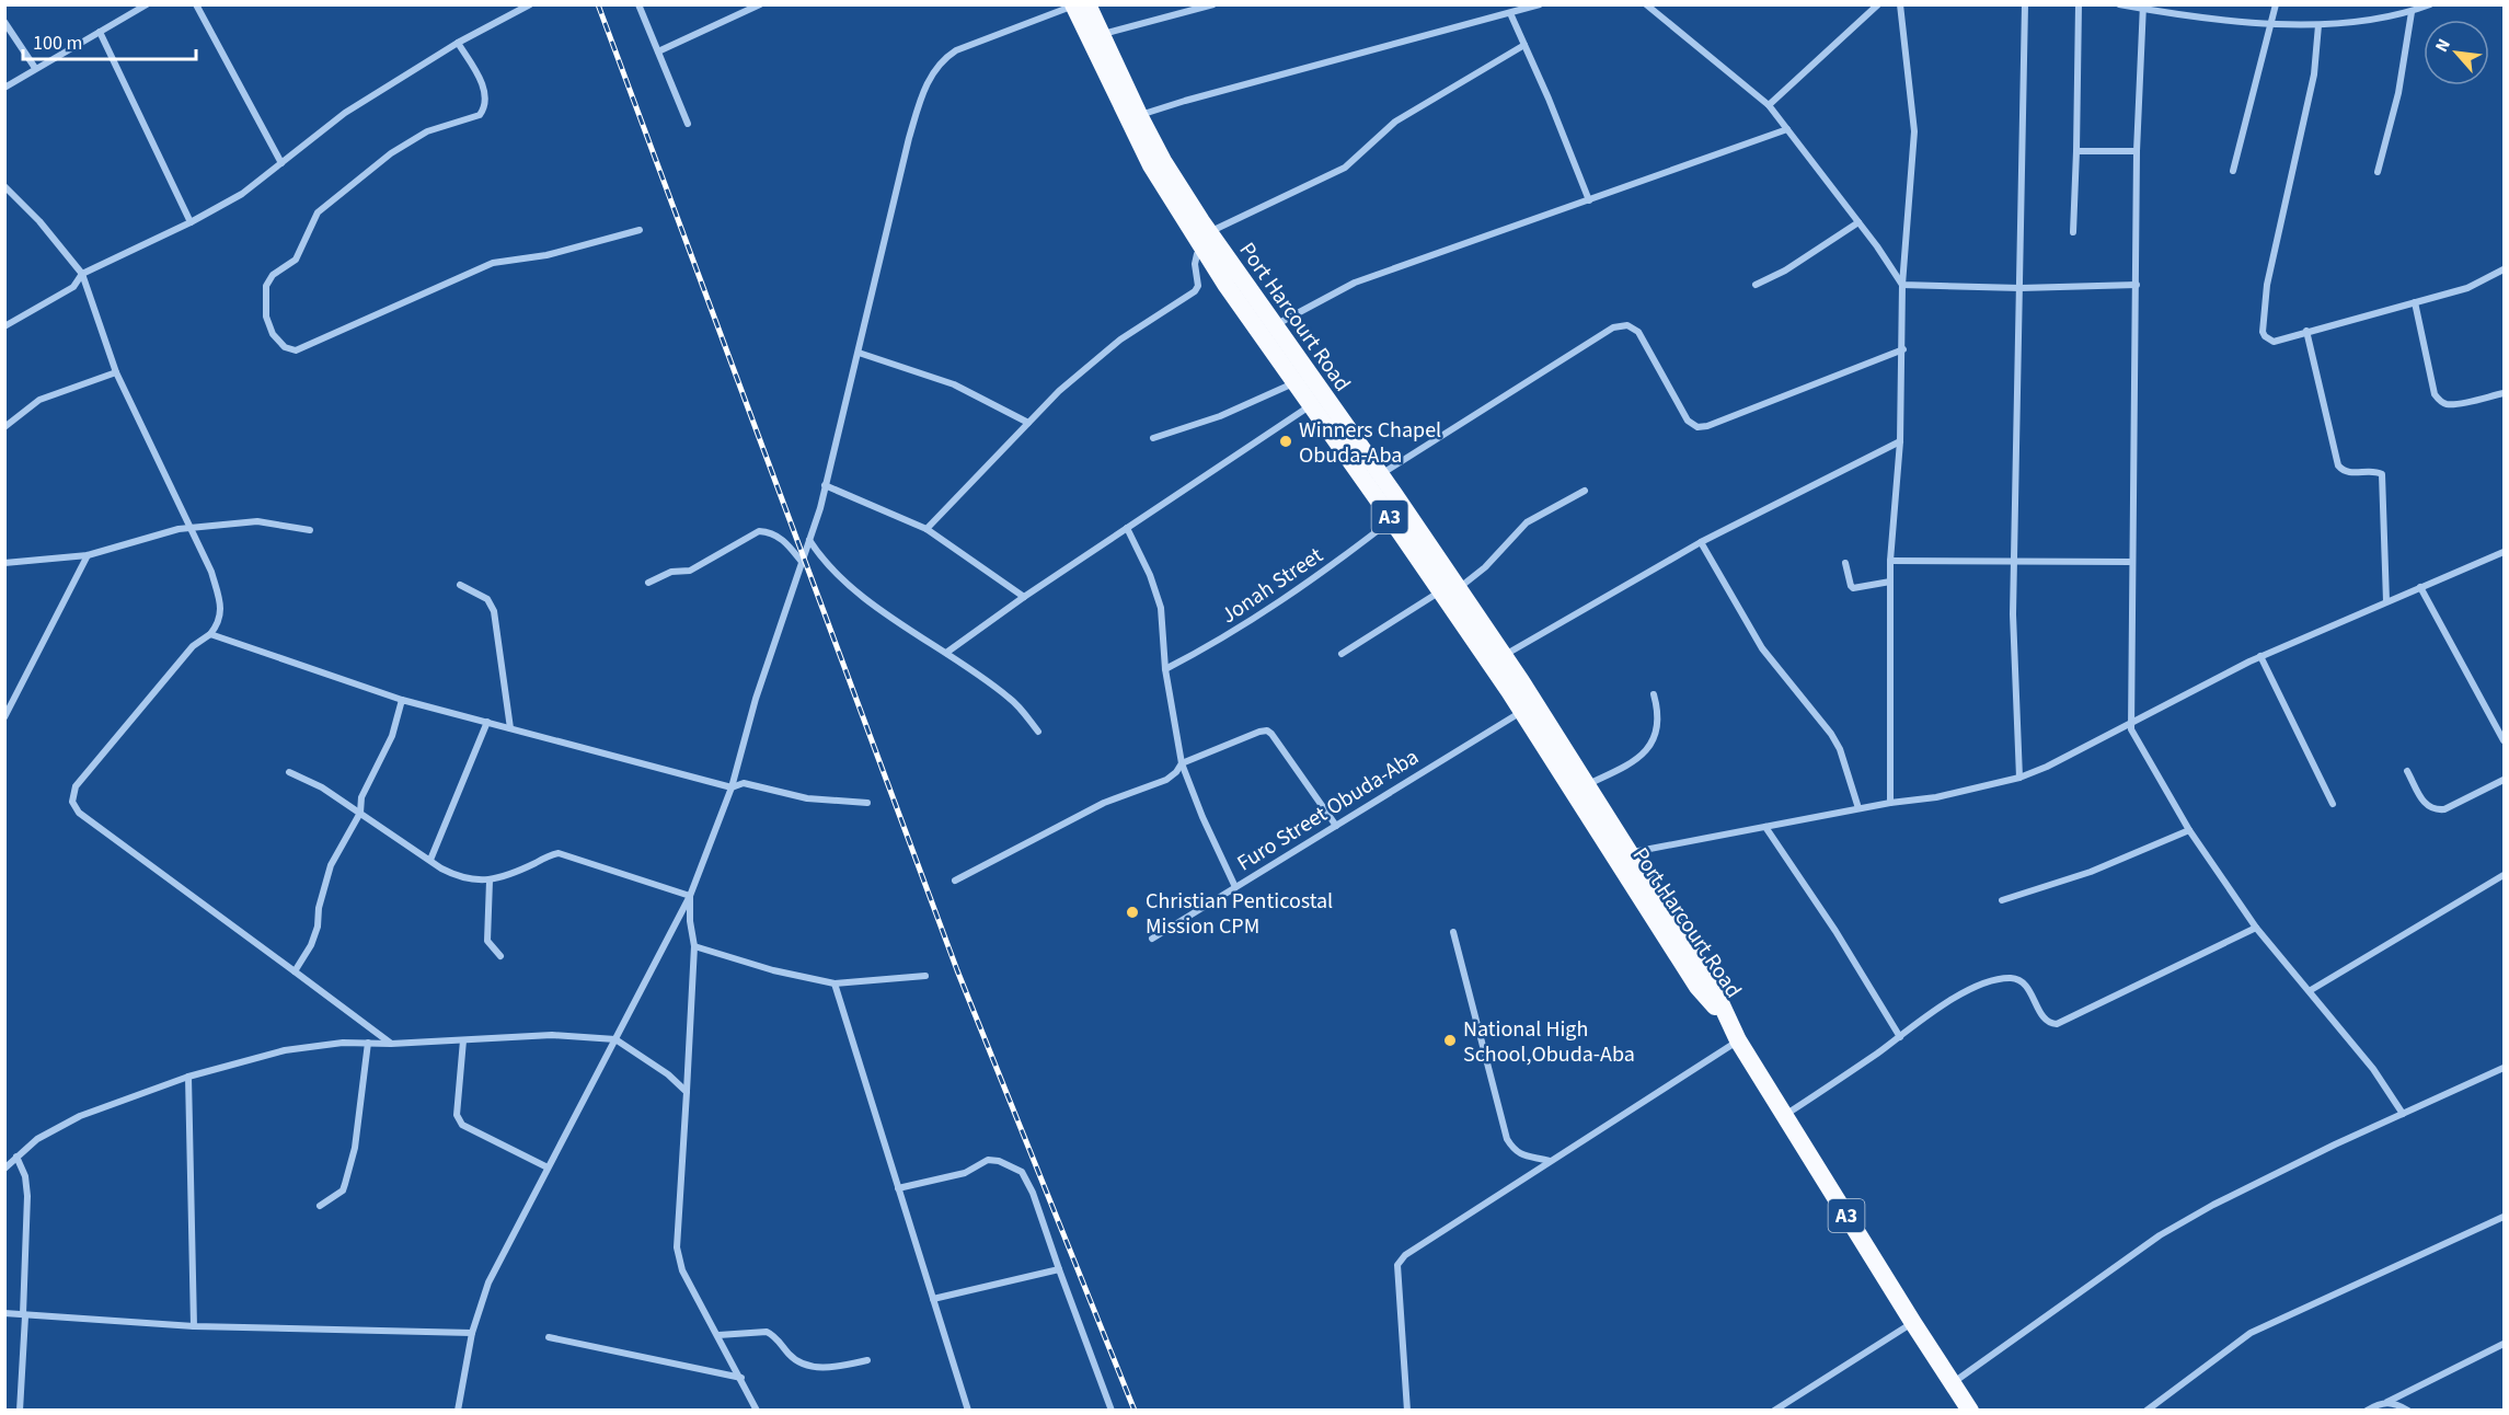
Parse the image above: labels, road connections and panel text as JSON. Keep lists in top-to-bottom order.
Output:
{
  "streets": {
    "highway": ["Port Harcourt Road", "A3"],
    "street": ["Jonah Street", "Furo Street Obuda-Aba"]
  },
  "crossings": [
    ["Port Harcourt Road", "A3"],
    ["Port Harcourt Road", "Jonah Street"],
    ["Port Harcourt Road", "Furo Street Obuda-Aba"]
  ],
  "places": ["Winners Chapel Obuda-Aba", "Christian Penticostal Mission CPM", "National High School,Obuda-Aba"],
  "scale_bar": "100 m",
  "north": "top left"
}
